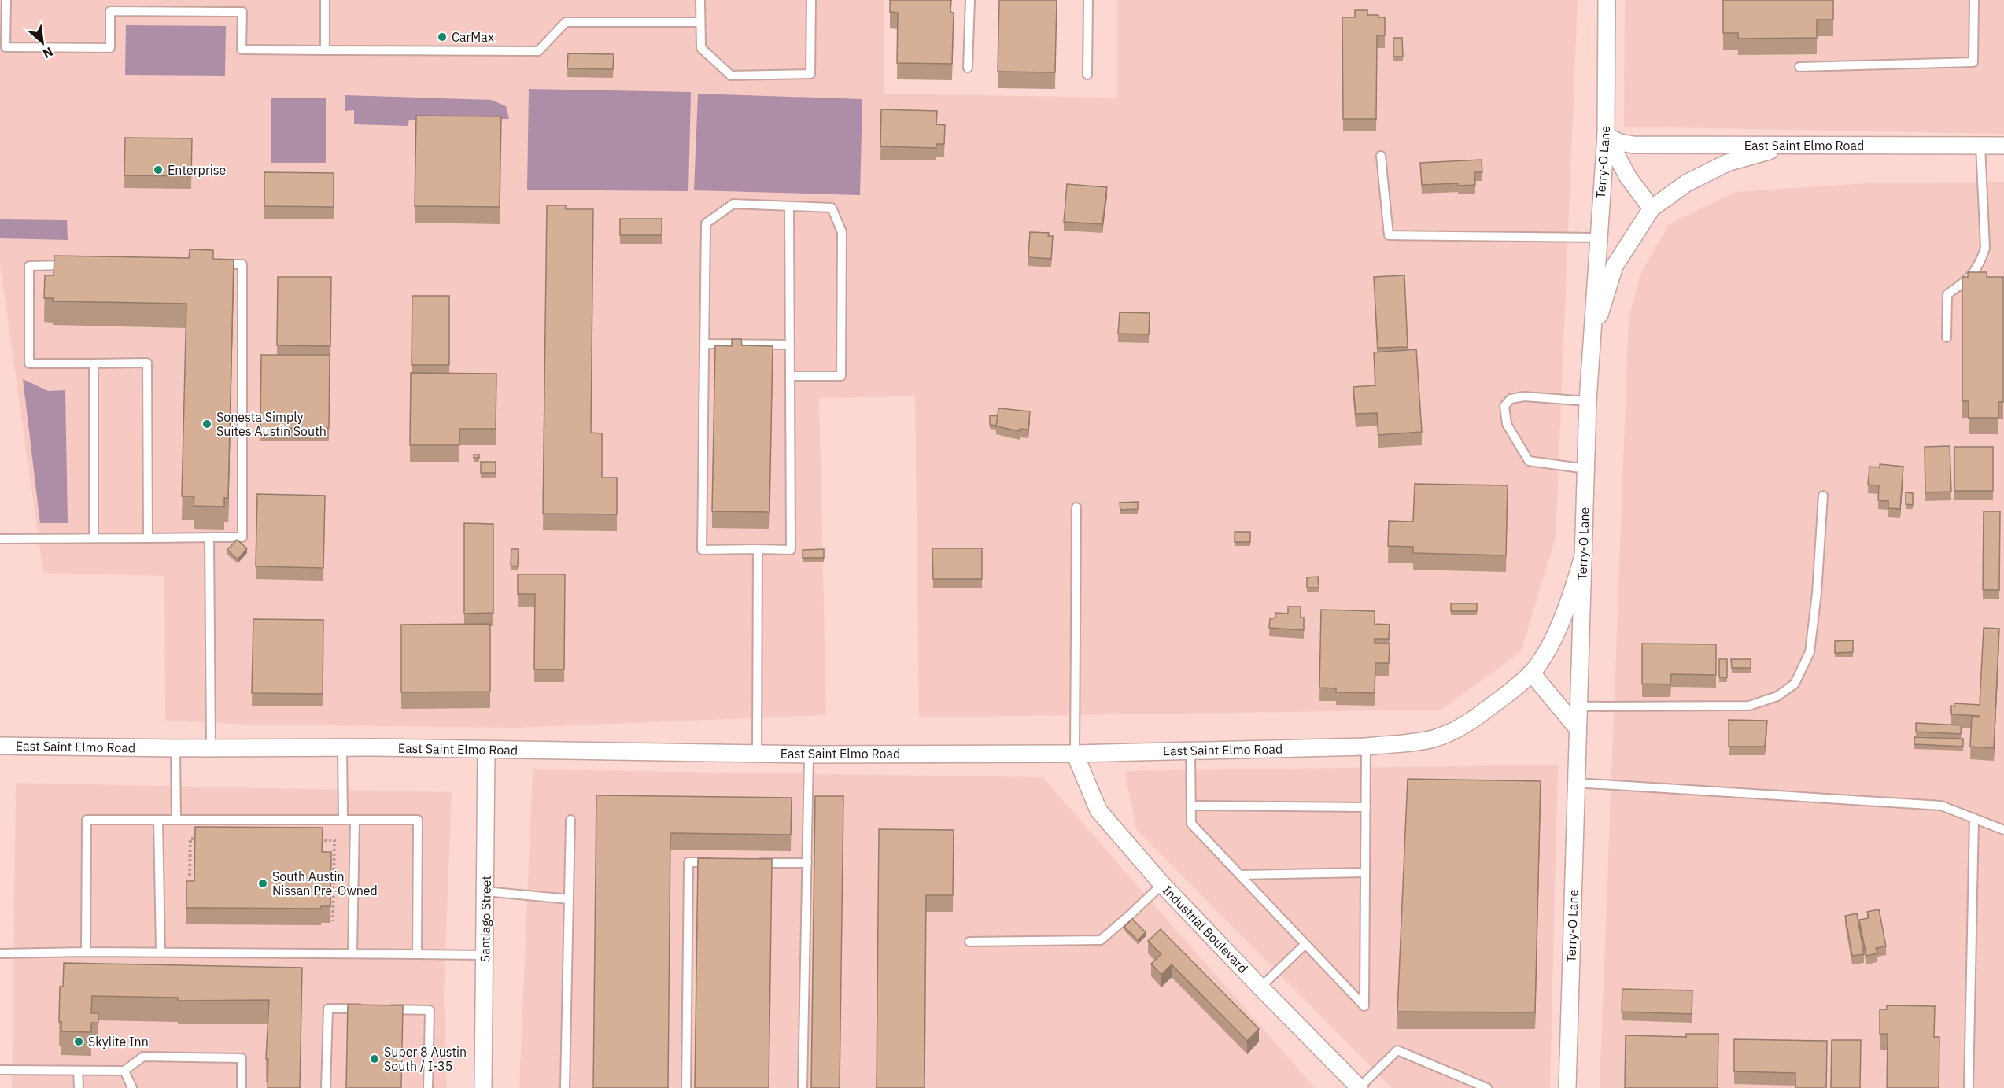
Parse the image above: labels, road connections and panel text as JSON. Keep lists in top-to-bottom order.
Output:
{
  "streets": {
    "street": [
      "East Saint Elmo Road",
      "Terry-O Lane",
      "Santiago Street",
      "Industrial Boulevard"
    ]
  },
  "crossings": [
    ["East Saint Elmo Road", "Terry-O Lane"],
    ["East Saint Elmo Road", "Santiago Street"],
    ["East Saint Elmo Road", "Industrial Boulevard"]
  ],
  "places": [
    "CarMax",
    "Enterprise",
    "Sonesta Simply Suites Austin South",
    "South Austin Nissan Pre-Owned",
    "Skylite Inn",
    "Super 8 Austin South / I-35"
  ],
  "north": "bottom right"
}
